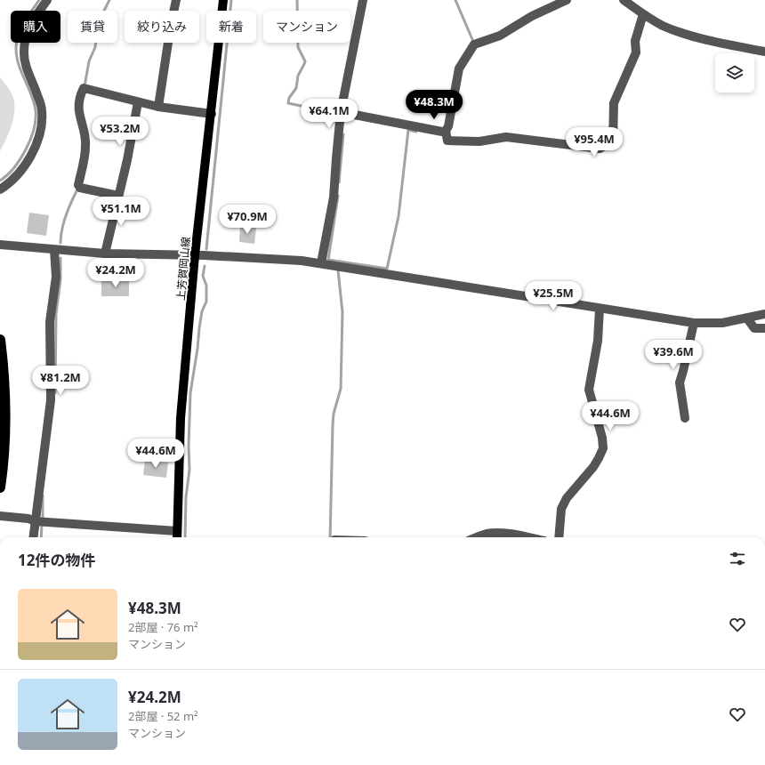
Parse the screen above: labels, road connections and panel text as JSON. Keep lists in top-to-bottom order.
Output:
{
  "streets": {
    "main road": ["上芳賀岡山線"]
  },
  "page": {
    "chip": [
      "購入",
      "賃貸",
      "絞り込み",
      "新着",
      "マンション"
    ],
    "price": [
      "¥48.3M",
      "¥64.1M",
      "¥53.2M",
      "¥95.4M",
      "¥51.1M",
      "¥70.9M",
      "¥24.2M",
      "¥25.5M",
      "¥39.6M",
      "¥81.2M",
      "¥44.6M",
      "¥44.6M"
    ],
    "heading": "12件の物件",
    "list": [
      {
        "name": "¥48.3M",
        "note": "2部屋 · 76 m² · マンション"
      },
      {
        "name": "¥24.2M",
        "note": "2部屋 · 52 m² · マンション"
      }
    ]
  }
}
